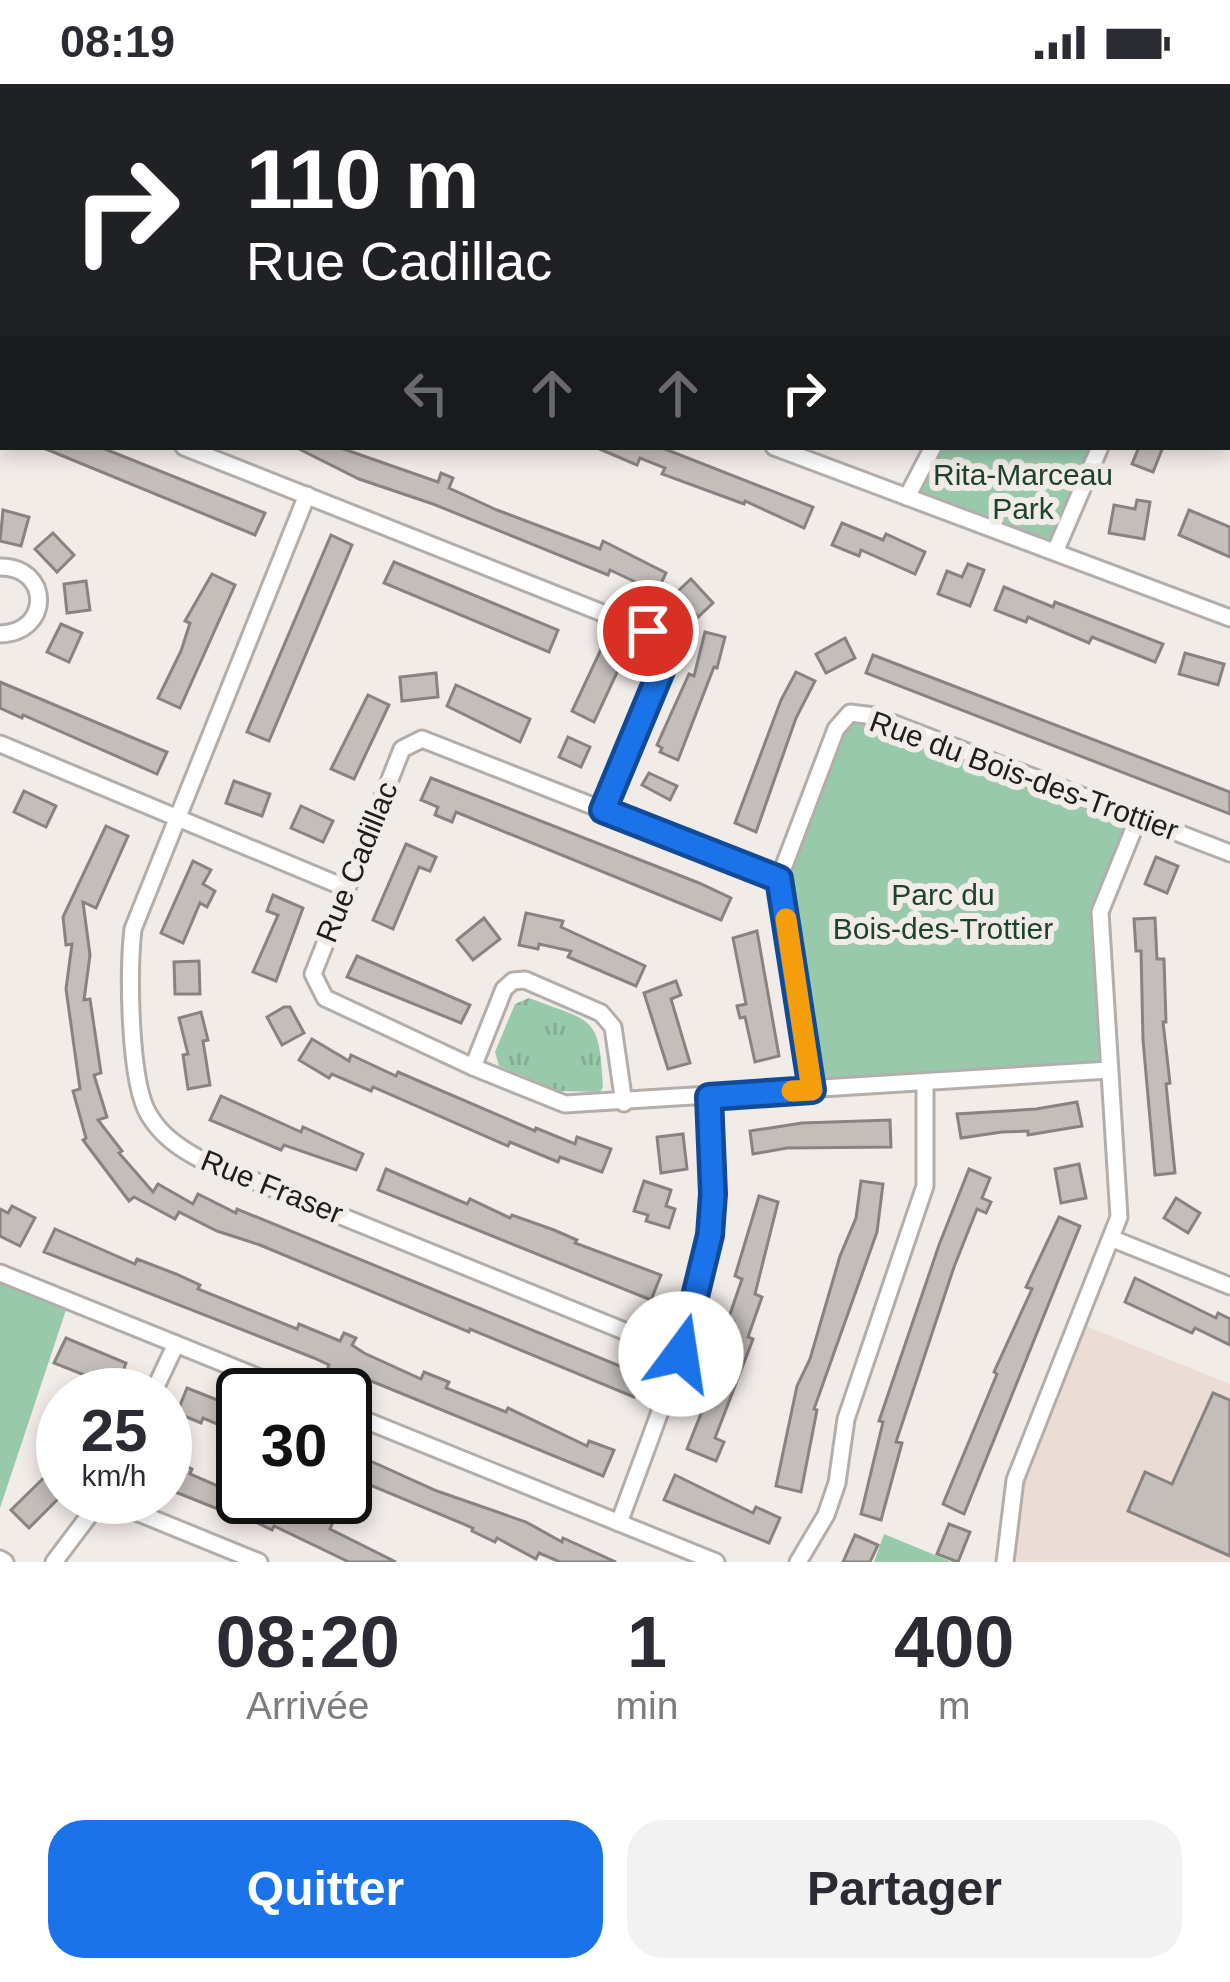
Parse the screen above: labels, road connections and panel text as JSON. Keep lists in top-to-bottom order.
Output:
{
  "streets": {
    "street": ["Rue du Bois-des-Trottier", "Rue Cadillac", "Rue Fraser"]
  },
  "crossings": [
    ["Rue du Bois-des-Trottier", "Rue Cadillac"]
  ],
  "parks": ["Rita-Marceau Park", "Parc du Bois-des-Trottier"],
  "page": {
    "status": "08:19",
    "turn": ["110 m", "Rue Cadillac"],
    "speed": "25 km/h",
    "limit": "30",
    "eta": [
      "08:20",
      "Arrivée",
      "1",
      "min",
      "400",
      "m"
    ],
    "buttons": ["Quitter", "Partager"]
  }
}
